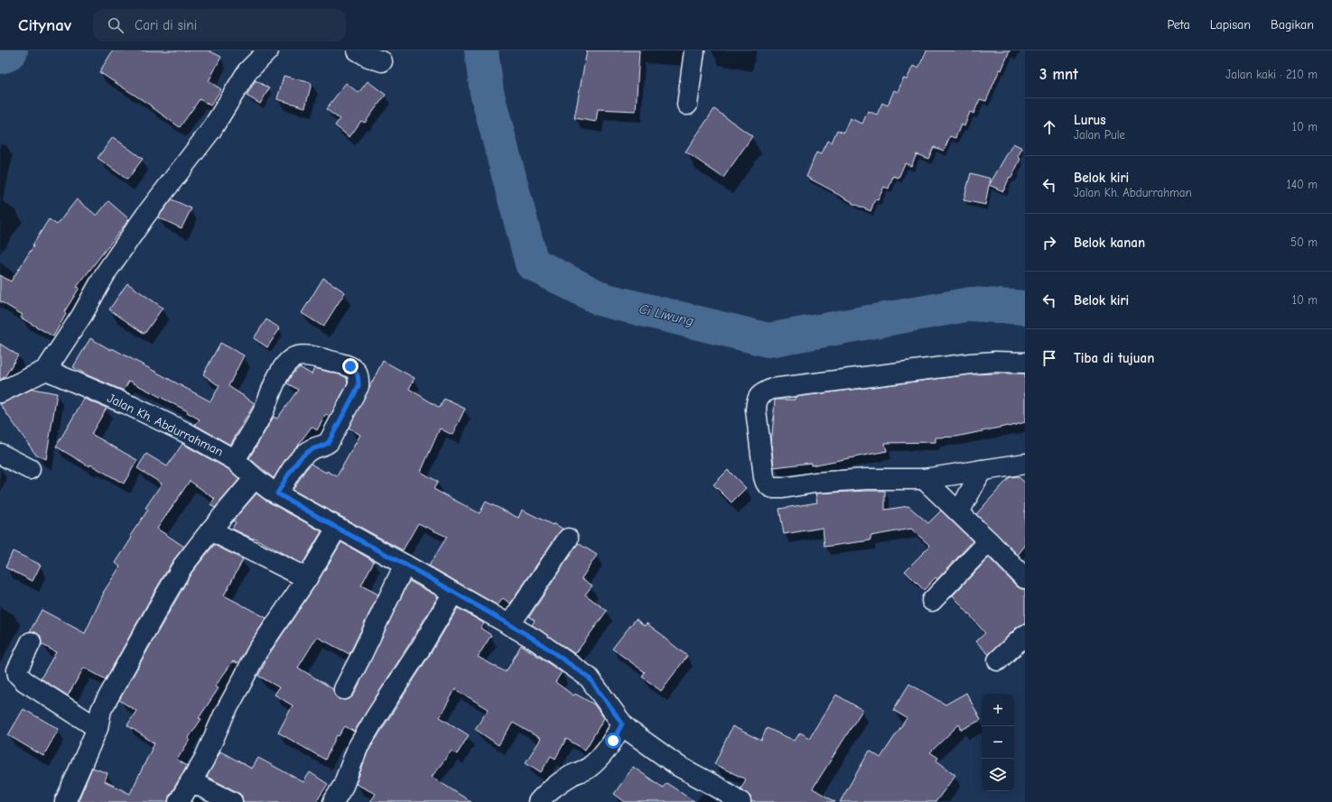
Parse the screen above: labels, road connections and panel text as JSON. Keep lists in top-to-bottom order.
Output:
{
  "streets": {
    "street": ["Jalan Kh. Abdurrahman"]
  },
  "water": ["Ci Liwung"],
  "page": {
    "header": "Citynav",
    "search": "Cari di sini",
    "nav": ["Peta", "Lapisan", "Bagikan"],
    "heading": ["3 mnt", "Jalan kaki · 210 m"],
    "list": [
      ["Lurus", "Jalan Pule", "10 m"],
      ["Belok kiri", "Jalan Kh. Abdurrahman", "140 m"],
      ["Belok kanan", "50 m"],
      ["Belok kiri", "10 m"],
      "Tiba di tujuan"
    ],
    "map_buttons": ["+", "−"]
  }
}
